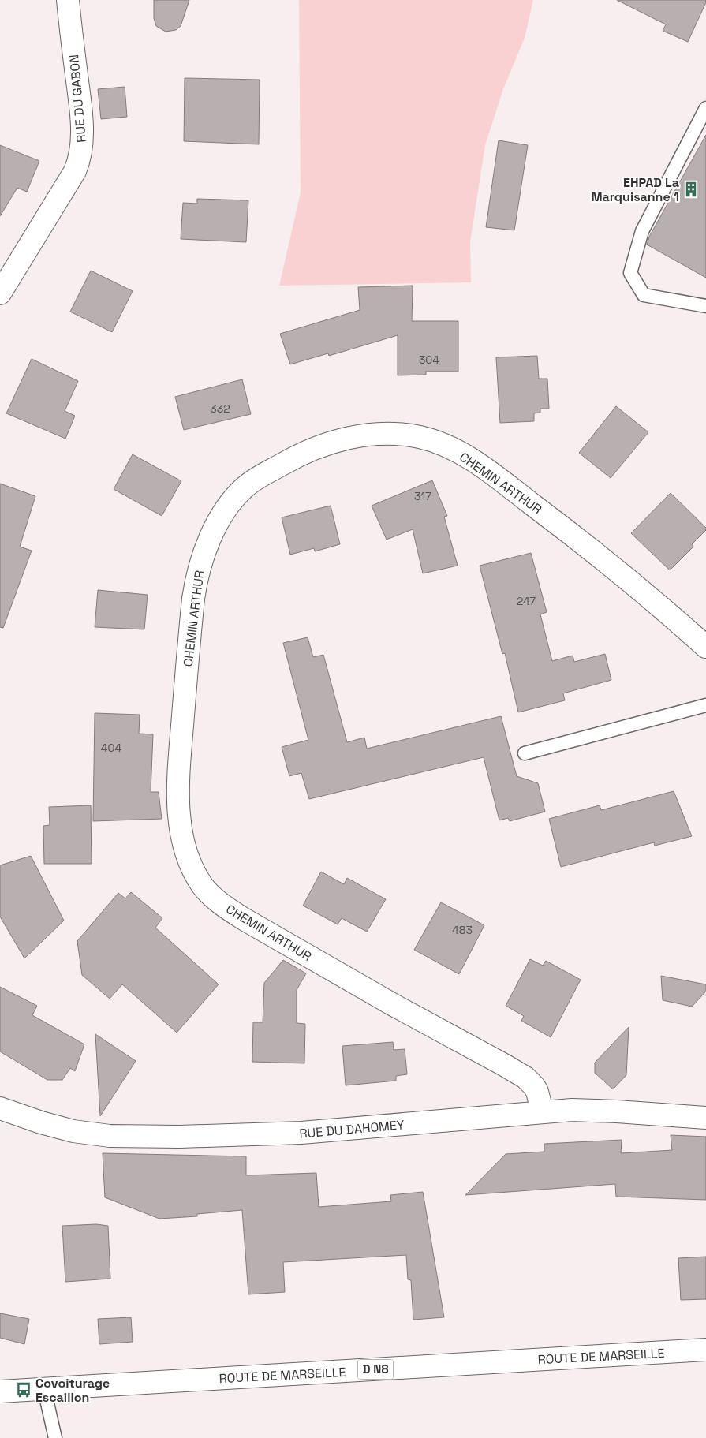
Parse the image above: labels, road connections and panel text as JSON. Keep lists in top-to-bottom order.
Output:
{
  "streets": {
    "street": [
      "RUE DU GABON",
      "CHEMIN ARTHUR",
      "RUE DU DAHOMEY",
      "ROUTE DE MARSEILLE",
      "D N8"
    ]
  },
  "crossings": [
    ["CHEMIN ARTHUR", "RUE DU DAHOMEY"]
  ],
  "places": {
    "building": ["EHPAD La Marquisanne 1"],
    "bus stop": ["Covoiturage Escaillon"]
  },
  "house_numbers": [
    "304",
    "332",
    "317",
    "247",
    "404",
    "483"
  ]
}
